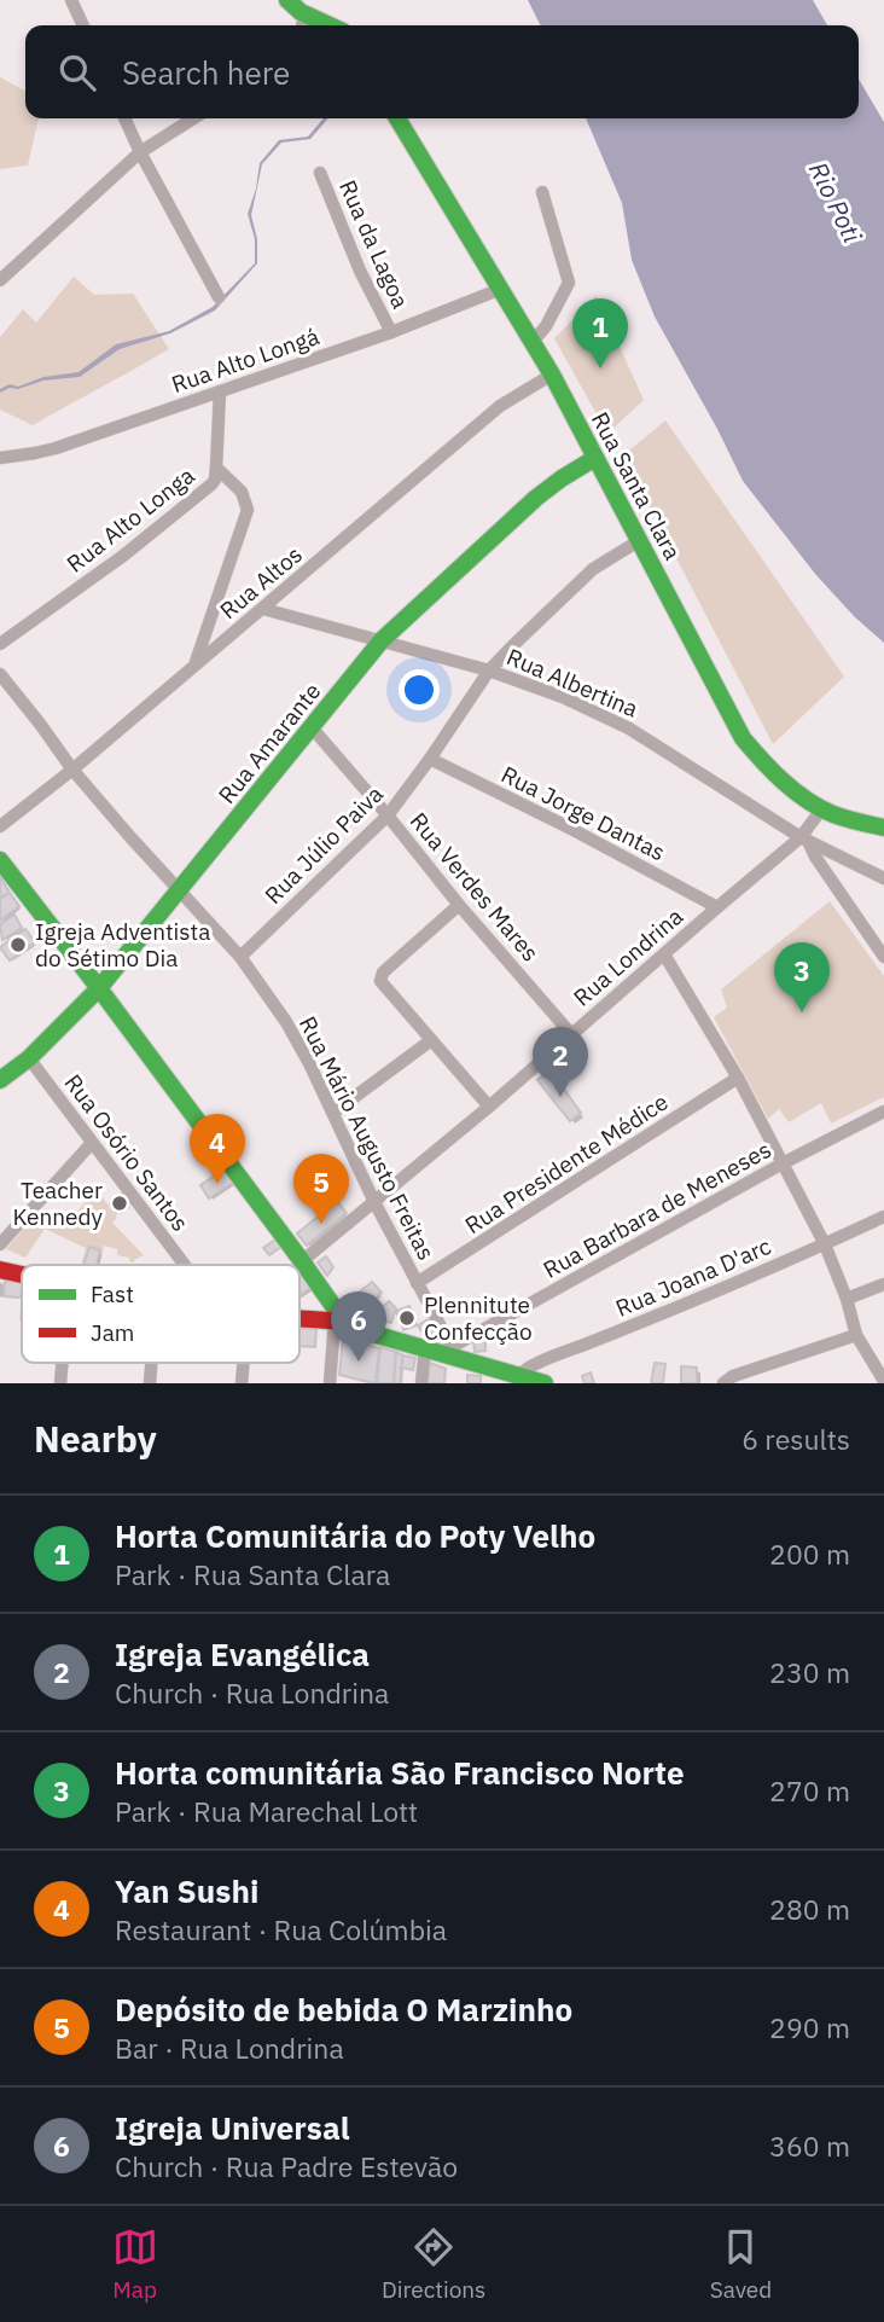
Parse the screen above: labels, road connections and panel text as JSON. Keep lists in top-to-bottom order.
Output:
{
  "streets": {
    "street": [
      "Rua da Lagoa",
      "Rua Alto Longá",
      "Rua Santa Clara",
      "Rua Alto Longa",
      "Rua Altos",
      "Rua Albertina",
      "Rua Amarante",
      "Rua Jorge Dantas",
      "Rua Júlio Paiva",
      "Rua Verdes Mares",
      "Rua Londrina",
      "Rua Mário Augusto Freitas",
      "Rua Osório Santos",
      "Rua Presidente Médice",
      "Rua Barbara de Meneses",
      "Rua Joana D'arc"
    ]
  },
  "crossings": [
    ["Rua da Lagoa", "Rua Alto Longá"],
    ["Rua Alto Longá", "Rua Santa Clara"],
    ["Rua Alto Longá", "Rua Alto Longa"],
    ["Rua Santa Clara", "Rua Altos"],
    ["Rua Santa Clara", "Rua Amarante"],
    ["Rua Santa Clara", "Rua Júlio Paiva"],
    ["Rua Santa Clara", "Rua Londrina"],
    ["Rua Altos", "Rua Albertina"],
    ["Rua Altos", "Rua Mário Augusto Freitas"],
    ["Rua Albertina", "Rua Amarante"],
    ["Rua Albertina", "Rua Júlio Paiva"],
    ["Rua Albertina", "Rua Londrina"],
    ["Rua Amarante", "Rua Verdes Mares"],
    ["Rua Amarante", "Rua Mário Augusto Freitas"],
    ["Rua Amarante", "Rua Osório Santos"],
    ["Rua Jorge Dantas", "Rua Júlio Paiva"],
    ["Rua Jorge Dantas", "Rua Londrina"],
    ["Rua Júlio Paiva", "Rua Verdes Mares"],
    ["Rua Júlio Paiva", "Rua Mário Augusto Freitas"],
    ["Rua Verdes Mares", "Rua Londrina"],
    ["Rua Londrina", "Rua Mário Augusto Freitas"],
    ["Rua Mário Augusto Freitas", "Rua Presidente Médice"],
    ["Rua Mário Augusto Freitas", "Rua Barbara de Meneses"]
  ],
  "water": ["Rio Poti"],
  "places": ["Igreja Adventista do Sétimo Dia", "Teacher Kennedy", "Plennitute Confecção"],
  "legend": ["Fast", "Jam"],
  "page": {
    "search": "Search here",
    "pins": [
      "1",
      "3",
      "2",
      "4",
      "5",
      "6"
    ],
    "heading": ["Nearby", "6 results"],
    "list": [
      {
        "mark": "1",
        "name": "Horta Comunitária do Poty Velho",
        "note": "Park · Rua Santa Clara",
        "value": "200 m"
      },
      {
        "mark": "2",
        "name": "Igreja Evangélica",
        "note": "Church · Rua Londrina",
        "value": "230 m"
      },
      {
        "mark": "3",
        "name": "Horta comunitária São Francisco Norte",
        "note": "Park · Rua Marechal Lott",
        "value": "270 m"
      },
      {
        "mark": "4",
        "name": "Yan Sushi",
        "note": "Restaurant · Rua Colúmbia",
        "value": "280 m"
      },
      {
        "mark": "5",
        "name": "Depósito de bebida O Marzinho",
        "note": "Bar · Rua Londrina",
        "value": "290 m"
      },
      {
        "mark": "6",
        "name": "Igreja Universal",
        "note": "Church · Rua Padre Estevão",
        "value": "360 m"
      }
    ],
    "nav": ["Map", "Directions", "Saved"]
  }
}
